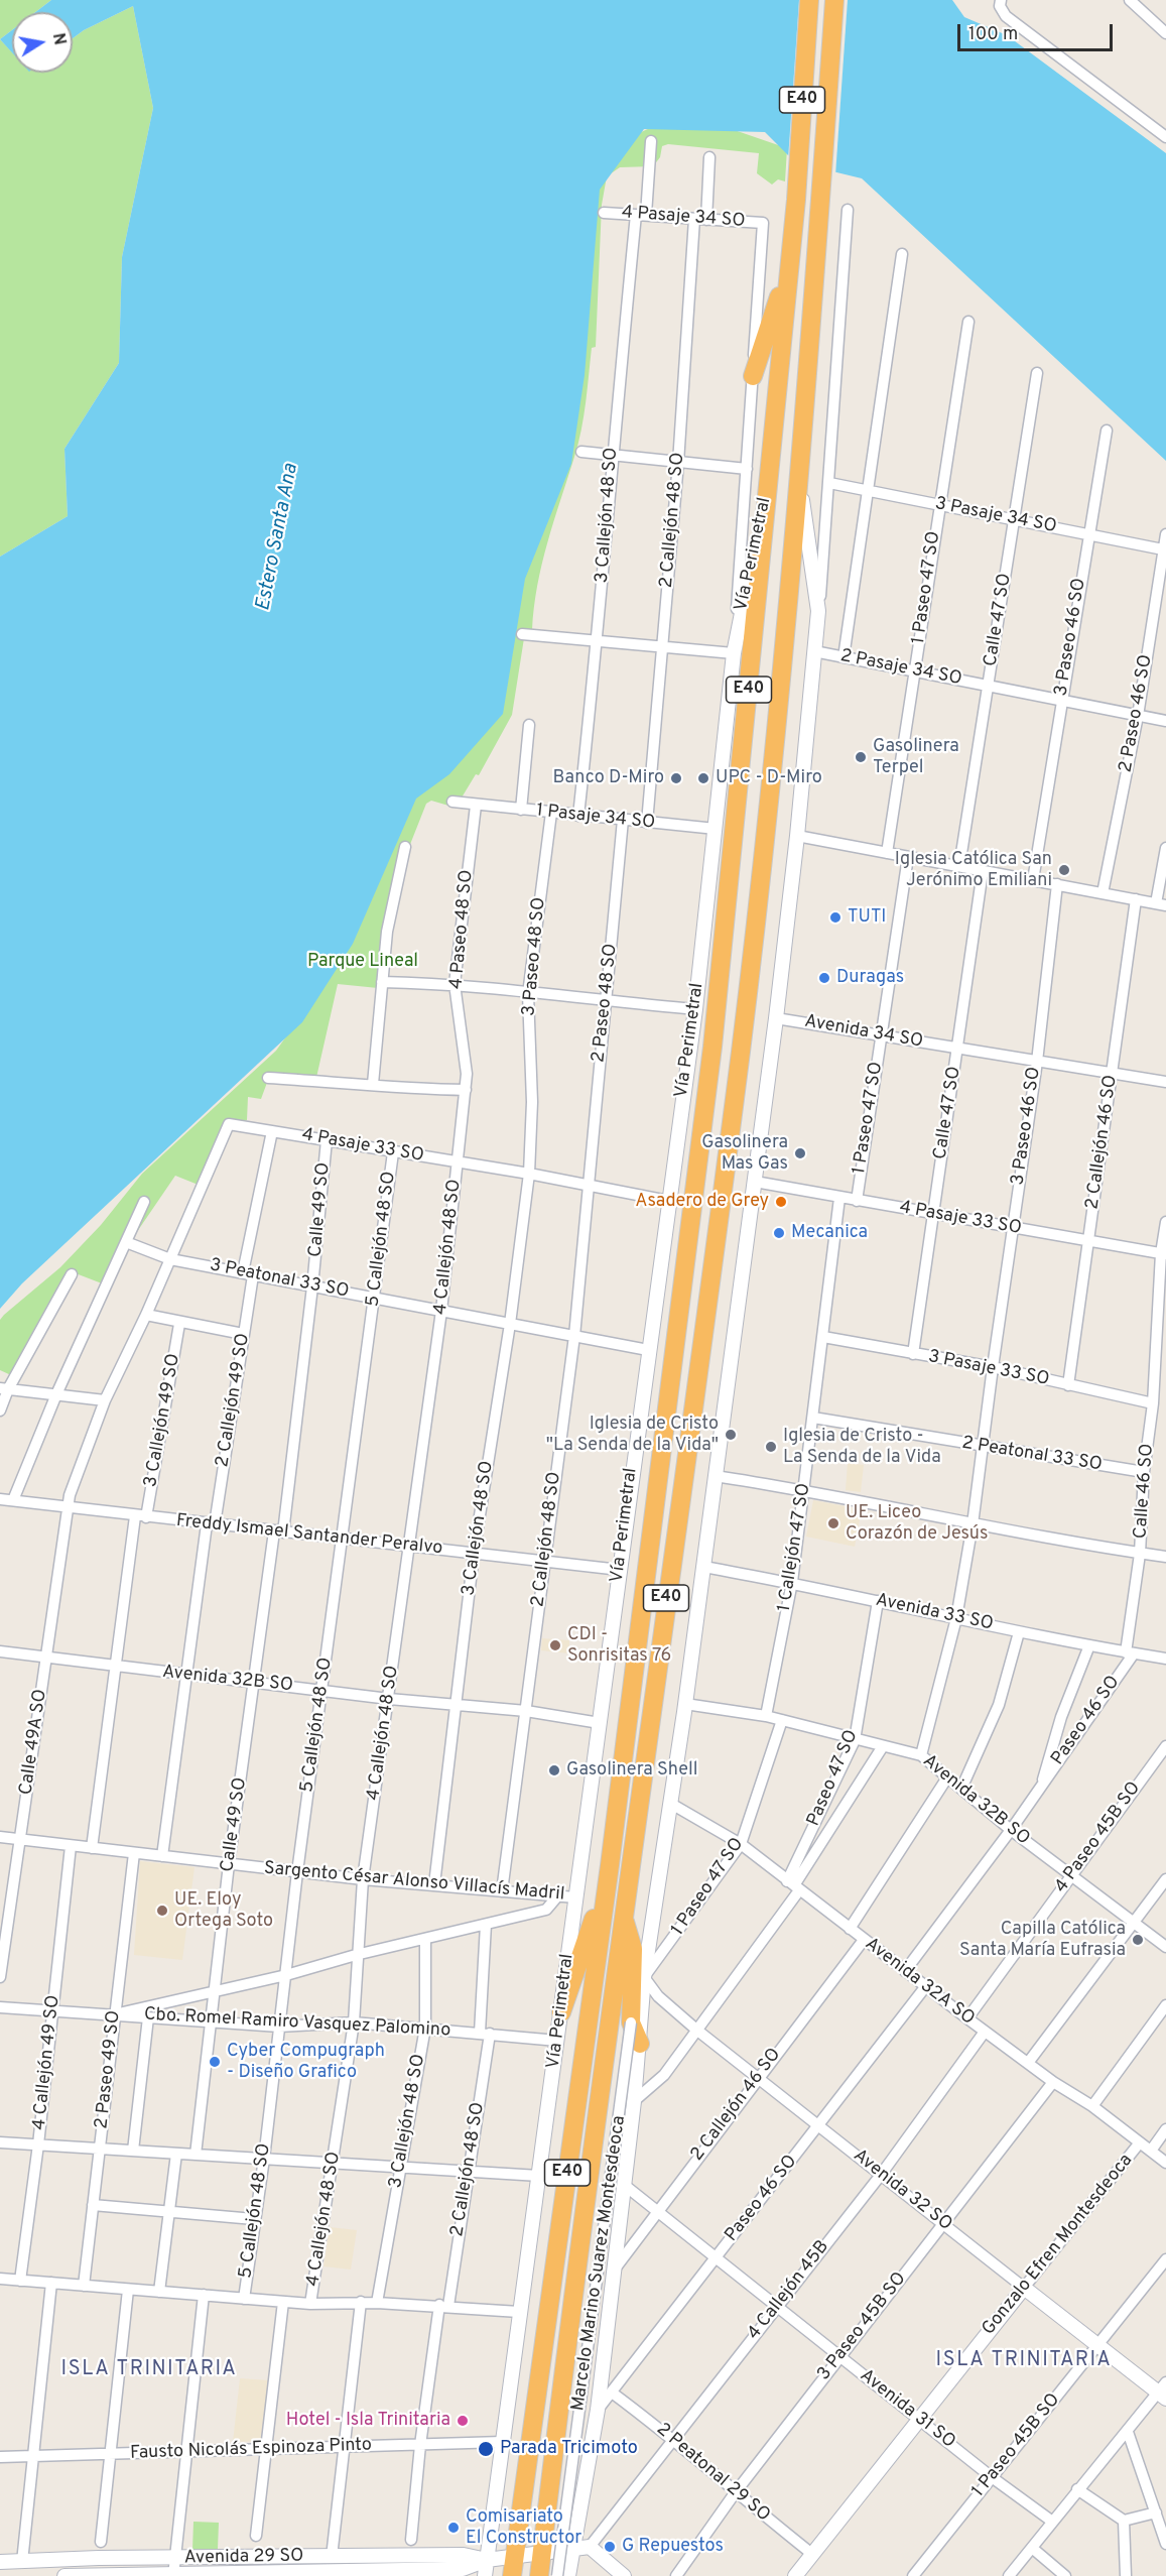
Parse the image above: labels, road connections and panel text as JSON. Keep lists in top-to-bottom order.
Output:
{
  "streets": {
    "highway": ["E40", "Vía Perimetral"],
    "street": [
      "4 Pasaje 34 SO",
      "3 Callejón 48 SO",
      "3 Pasaje 34 SO",
      "2 Callejón 48 SO",
      "1 Paseo 47 SO",
      "Calle 47 SO",
      "3 Paseo 46 SO",
      "2 Pasaje 34 SO",
      "2 Paseo 46 SO",
      "1 Pasaje 34 SO",
      "4 Paseo 48 SO",
      "3 Paseo 48 SO",
      "2 Paseo 48 SO",
      "Avenida 34 SO",
      "2 Callejón 46 SO",
      "4 Pasaje 33 SO",
      "Calle 49 SO",
      "5 Callejón 48 SO",
      "4 Callejón 48 SO",
      "3 Peatonal 33 SO",
      "3 Pasaje 33 SO",
      "2 Callejón 49 SO",
      "3 Callejón 49 SO",
      "2 Peatonal 33 SO",
      "Calle 46 SO",
      "Freddy Ismael Santander Peralvo",
      "1 Callejón 47 SO",
      "Avenida 33 SO",
      "Avenida 32B SO",
      "Paseo 46 SO",
      "Calle 49A SO",
      "Paseo 47 SO",
      "4 Paseo 45B SO",
      "Sargento César Alonso Villacís Madril",
      "Avenida 32A SO",
      "Cbo. Romel Ramiro Vasquez Palomino",
      "4 Callejón 49 SO",
      "2 Paseo 49 SO",
      "Avenida 32 SO",
      "Gonzalo Efren Montesdeoca",
      "Marcelo Marino Suarez Montesdeoca",
      "4 Callejón 45B",
      "3 Paseo 45B SO",
      "Avenida 31 SO",
      "1 Paseo 45B SO",
      "Fausto Nicolás Espinoza Pinto",
      "2 Peatonal 29 SO",
      "Avenida 29 SO"
    ]
  },
  "crossings": [
    ["4 Pasaje 34 SO", "3 Callejón 48 SO"],
    ["4 Pasaje 34 SO", "2 Callejón 48 SO"],
    ["3 Callejón 48 SO", "1 Pasaje 34 SO"],
    ["3 Callejón 48 SO", "3 Paseo 48 SO"],
    ["3 Callejón 48 SO", "4 Pasaje 33 SO"],
    ["3 Callejón 48 SO", "3 Peatonal 33 SO"],
    ["3 Callejón 48 SO", "Freddy Ismael Santander Peralvo"],
    ["3 Callejón 48 SO", "Avenida 32B SO"],
    ["3 Callejón 48 SO", "Sargento César Alonso Villacís Madril"],
    ["3 Callejón 48 SO", "Cbo. Romel Ramiro Vasquez Palomino"],
    ["3 Pasaje 34 SO", "1 Paseo 47 SO"],
    ["3 Pasaje 34 SO", "Calle 47 SO"],
    ["3 Pasaje 34 SO", "3 Paseo 46 SO"],
    ["3 Pasaje 34 SO", "2 Paseo 46 SO"],
    ["2 Callejón 48 SO", "1 Pasaje 34 SO"],
    ["2 Callejón 48 SO", "2 Paseo 48 SO"],
    ["2 Callejón 48 SO", "4 Pasaje 33 SO"],
    ["2 Callejón 48 SO", "3 Peatonal 33 SO"],
    ["2 Callejón 48 SO", "Freddy Ismael Santander Peralvo"],
    ["2 Callejón 48 SO", "Avenida 32B SO"],
    ["2 Callejón 48 SO", "Sargento César Alonso Villacís Madril"],
    ["2 Callejón 48 SO", "Cbo. Romel Ramiro Vasquez Palomino"],
    ["2 Callejón 48 SO", "Fausto Nicolás Espinoza Pinto"],
    ["Vía Perimetral", "1 Paseo 47 SO"],
    ["Vía Perimetral", "2 Pasaje 34 SO"],
    ["Vía Perimetral", "1 Pasaje 34 SO"],
    ["Vía Perimetral", "Avenida 34 SO"],
    ["Vía Perimetral", "2 Callejón 46 SO"],
    ["Vía Perimetral", "4 Pasaje 33 SO"],
    ["Vía Perimetral", "3 Peatonal 33 SO"],
    ["Vía Perimetral", "Freddy Ismael Santander Peralvo"],
    ["Vía Perimetral", "Avenida 33 SO"],
    ["Vía Perimetral", "Avenida 32B SO"],
    ["Vía Perimetral", "Paseo 46 SO"],
    ["Vía Perimetral", "Paseo 47 SO"],
    ["Vía Perimetral", "Sargento César Alonso Villacís Madril"],
    ["Vía Perimetral", "Avenida 32A SO"],
    ["Vía Perimetral", "Cbo. Romel Ramiro Vasquez Palomino"],
    ["Vía Perimetral", "Avenida 32 SO"],
    ["Vía Perimetral", "Avenida 31 SO"],
    ["Vía Perimetral", "Fausto Nicolás Espinoza Pinto"],
    ["Vía Perimetral", "Avenida 29 SO"],
    ["1 Paseo 47 SO", "2 Pasaje 34 SO"],
    ["1 Paseo 47 SO", "Avenida 34 SO"],
    ["1 Paseo 47 SO", "4 Pasaje 33 SO"],
    ["1 Paseo 47 SO", "Avenida 32B SO"],
    ["1 Paseo 47 SO", "Avenida 32A SO"],
    ["1 Paseo 47 SO", "Avenida 32 SO"],
    ["Calle 47 SO", "2 Pasaje 34 SO"],
    ["Calle 47 SO", "Avenida 34 SO"],
    ["Calle 47 SO", "4 Pasaje 33 SO"],
    ["Calle 47 SO", "3 Pasaje 33 SO"],
    ["3 Paseo 46 SO", "2 Pasaje 34 SO"],
    ["3 Paseo 46 SO", "Avenida 34 SO"],
    ["3 Paseo 46 SO", "4 Pasaje 33 SO"],
    ["3 Paseo 46 SO", "3 Pasaje 33 SO"],
    ["3 Paseo 46 SO", "2 Peatonal 33 SO"],
    ["3 Paseo 46 SO", "Avenida 33 SO"],
    ["2 Pasaje 34 SO", "2 Paseo 46 SO"],
    ["1 Pasaje 34 SO", "4 Paseo 48 SO"],
    ["1 Pasaje 34 SO", "3 Paseo 48 SO"],
    ["1 Pasaje 34 SO", "2 Paseo 48 SO"],
    ["4 Paseo 48 SO", "4 Pasaje 33 SO"],
    ["4 Paseo 48 SO", "4 Callejón 48 SO"],
    ["3 Paseo 48 SO", "4 Pasaje 33 SO"],
    ["2 Paseo 48 SO", "4 Pasaje 33 SO"],
    ["Avenida 34 SO", "2 Callejón 46 SO"],
    ["2 Callejón 46 SO", "4 Pasaje 33 SO"],
    ["2 Callejón 46 SO", "3 Pasaje 33 SO"],
    ["2 Callejón 46 SO", "Avenida 32A SO"],
    ["2 Callejón 46 SO", "Avenida 32 SO"],
    ["2 Callejón 46 SO", "Avenida 31 SO"],
    ["4 Pasaje 33 SO", "Calle 49 SO"],
    ["4 Pasaje 33 SO", "5 Callejón 48 SO"],
    ["4 Pasaje 33 SO", "4 Callejón 48 SO"],
    ["4 Pasaje 33 SO", "3 Peatonal 33 SO"],
    ["4 Pasaje 33 SO", "2 Callejón 49 SO"],
    ["4 Pasaje 33 SO", "Calle 46 SO"],
    ["4 Pasaje 33 SO", "1 Callejón 47 SO"],
    ["4 Pasaje 33 SO", "Calle 49A SO"],
    ["Calle 49 SO", "3 Peatonal 33 SO"],
    ["Calle 49 SO", "Freddy Ismael Santander Peralvo"],
    ["Calle 49 SO", "Avenida 32B SO"],
    ["Calle 49 SO", "Sargento César Alonso Villacís Madril"],
    ["Calle 49 SO", "Cbo. Romel Ramiro Vasquez Palomino"],
    ["5 Callejón 48 SO", "3 Peatonal 33 SO"],
    ["5 Callejón 48 SO", "Freddy Ismael Santander Peralvo"],
    ["5 Callejón 48 SO", "Avenida 32B SO"],
    ["5 Callejón 48 SO", "Sargento César Alonso Villacís Madril"],
    ["5 Callejón 48 SO", "Cbo. Romel Ramiro Vasquez Palomino"],
    ["4 Callejón 48 SO", "3 Peatonal 33 SO"],
    ["4 Callejón 48 SO", "Freddy Ismael Santander Peralvo"],
    ["4 Callejón 48 SO", "Avenida 32B SO"],
    ["4 Callejón 48 SO", "Sargento César Alonso Villacís Madril"],
    ["4 Callejón 48 SO", "Cbo. Romel Ramiro Vasquez Palomino"],
    ["4 Callejón 48 SO", "Fausto Nicolás Espinoza Pinto"],
    ["3 Peatonal 33 SO", "2 Callejón 49 SO"],
    ["3 Peatonal 33 SO", "Calle 49A SO"],
    ["3 Pasaje 33 SO", "Calle 46 SO"],
    ["3 Pasaje 33 SO", "1 Callejón 47 SO"],
    ["2 Callejón 49 SO", "Freddy Ismael Santander Peralvo"],
    ["3 Callejón 49 SO", "Freddy Ismael Santander Peralvo"],
    ["2 Peatonal 33 SO", "Calle 46 SO"],
    ["2 Peatonal 33 SO", "1 Callejón 47 SO"],
    ["Calle 46 SO", "Avenida 33 SO"],
    ["Calle 46 SO", "Paseo 46 SO"],
    ["Freddy Ismael Santander Peralvo", "Calle 49A SO"],
    ["1 Callejón 47 SO", "Avenida 33 SO"],
    ["1 Callejón 47 SO", "Avenida 32B SO"],
    ["Avenida 33 SO", "Paseo 46 SO"],
    ["Avenida 33 SO", "Paseo 47 SO"],
    ["Avenida 32B SO", "Paseo 46 SO"],
    ["Avenida 32B SO", "Calle 49A SO"],
    ["Avenida 32B SO", "Paseo 47 SO"],
    ["Avenida 32B SO", "4 Paseo 45B SO"],
    ["Paseo 46 SO", "Avenida 32A SO"],
    ["Paseo 46 SO", "Avenida 32 SO"],
    ["Paseo 46 SO", "Avenida 31 SO"],
    ["Paseo 46 SO", "2 Peatonal 29 SO"],
    ["Calle 49A SO", "Sargento César Alonso Villacís Madril"],
    ["Paseo 47 SO", "Avenida 32A SO"],
    ["Paseo 47 SO", "Avenida 32 SO"],
    ["4 Paseo 45B SO", "Avenida 32A SO"],
    ["Sargento César Alonso Villacís Madril", "4 Callejón 49 SO"],
    ["Sargento César Alonso Villacís Madril", "2 Paseo 49 SO"],
    ["Avenida 32A SO", "Gonzalo Efren Montesdeoca"],
    ["Avenida 32A SO", "4 Callejón 45B"],
    ["Avenida 32A SO", "3 Paseo 45B SO"],
    ["Cbo. Romel Ramiro Vasquez Palomino", "4 Callejón 49 SO"],
    ["Cbo. Romel Ramiro Vasquez Palomino", "2 Paseo 49 SO"],
    ["Avenida 32 SO", "Gonzalo Efren Montesdeoca"],
    ["Avenida 32 SO", "4 Callejón 45B"],
    ["Avenida 32 SO", "3 Paseo 45B SO"],
    ["Avenida 32 SO", "1 Paseo 45B SO"],
    ["Gonzalo Efren Montesdeoca", "Avenida 31 SO"],
    ["Gonzalo Efren Montesdeoca", "2 Peatonal 29 SO"],
    ["4 Callejón 45B", "Avenida 31 SO"],
    ["4 Callejón 45B", "2 Peatonal 29 SO"],
    ["4 Callejón 45B", "Avenida 29 SO"],
    ["3 Paseo 45B SO", "Avenida 31 SO"],
    ["3 Paseo 45B SO", "2 Peatonal 29 SO"],
    ["Avenida 31 SO", "1 Paseo 45B SO"]
  ],
  "districts": ["ISLA TRINITARIA", "ISLA TRINITARIA"],
  "water": ["Estero Santa Ana"],
  "parks": ["Parque Lineal"],
  "places": [
    "Gasolinera Terpel",
    "Banco D-Miro",
    "UPC - D-Miro",
    "Iglesia Católica San Jerónimo Emiliani",
    "TUTI",
    "Duragas",
    "Gasolinera Mas Gas",
    "Asadero de Grey",
    "Mecanica",
    "Iglesia de Cristo \"La Senda de la Vida\"",
    "Iglesia de Cristo - La Senda de la Vida",
    "UE. Liceo Corazón de Jesús",
    "CDI - Sonrisitas 76",
    "Gasolinera Shell",
    "UE. Eloy Ortega Soto",
    "Capilla Católica Santa María Eufrasia",
    "Cyber Compugraph - Diseño Grafico",
    "Hotel - Isla Trinitaria",
    "Parada Tricimoto",
    "Comisariato El Constructor",
    "G Repuestos"
  ],
  "scale_bar": "100 m",
  "north": "right"
}
